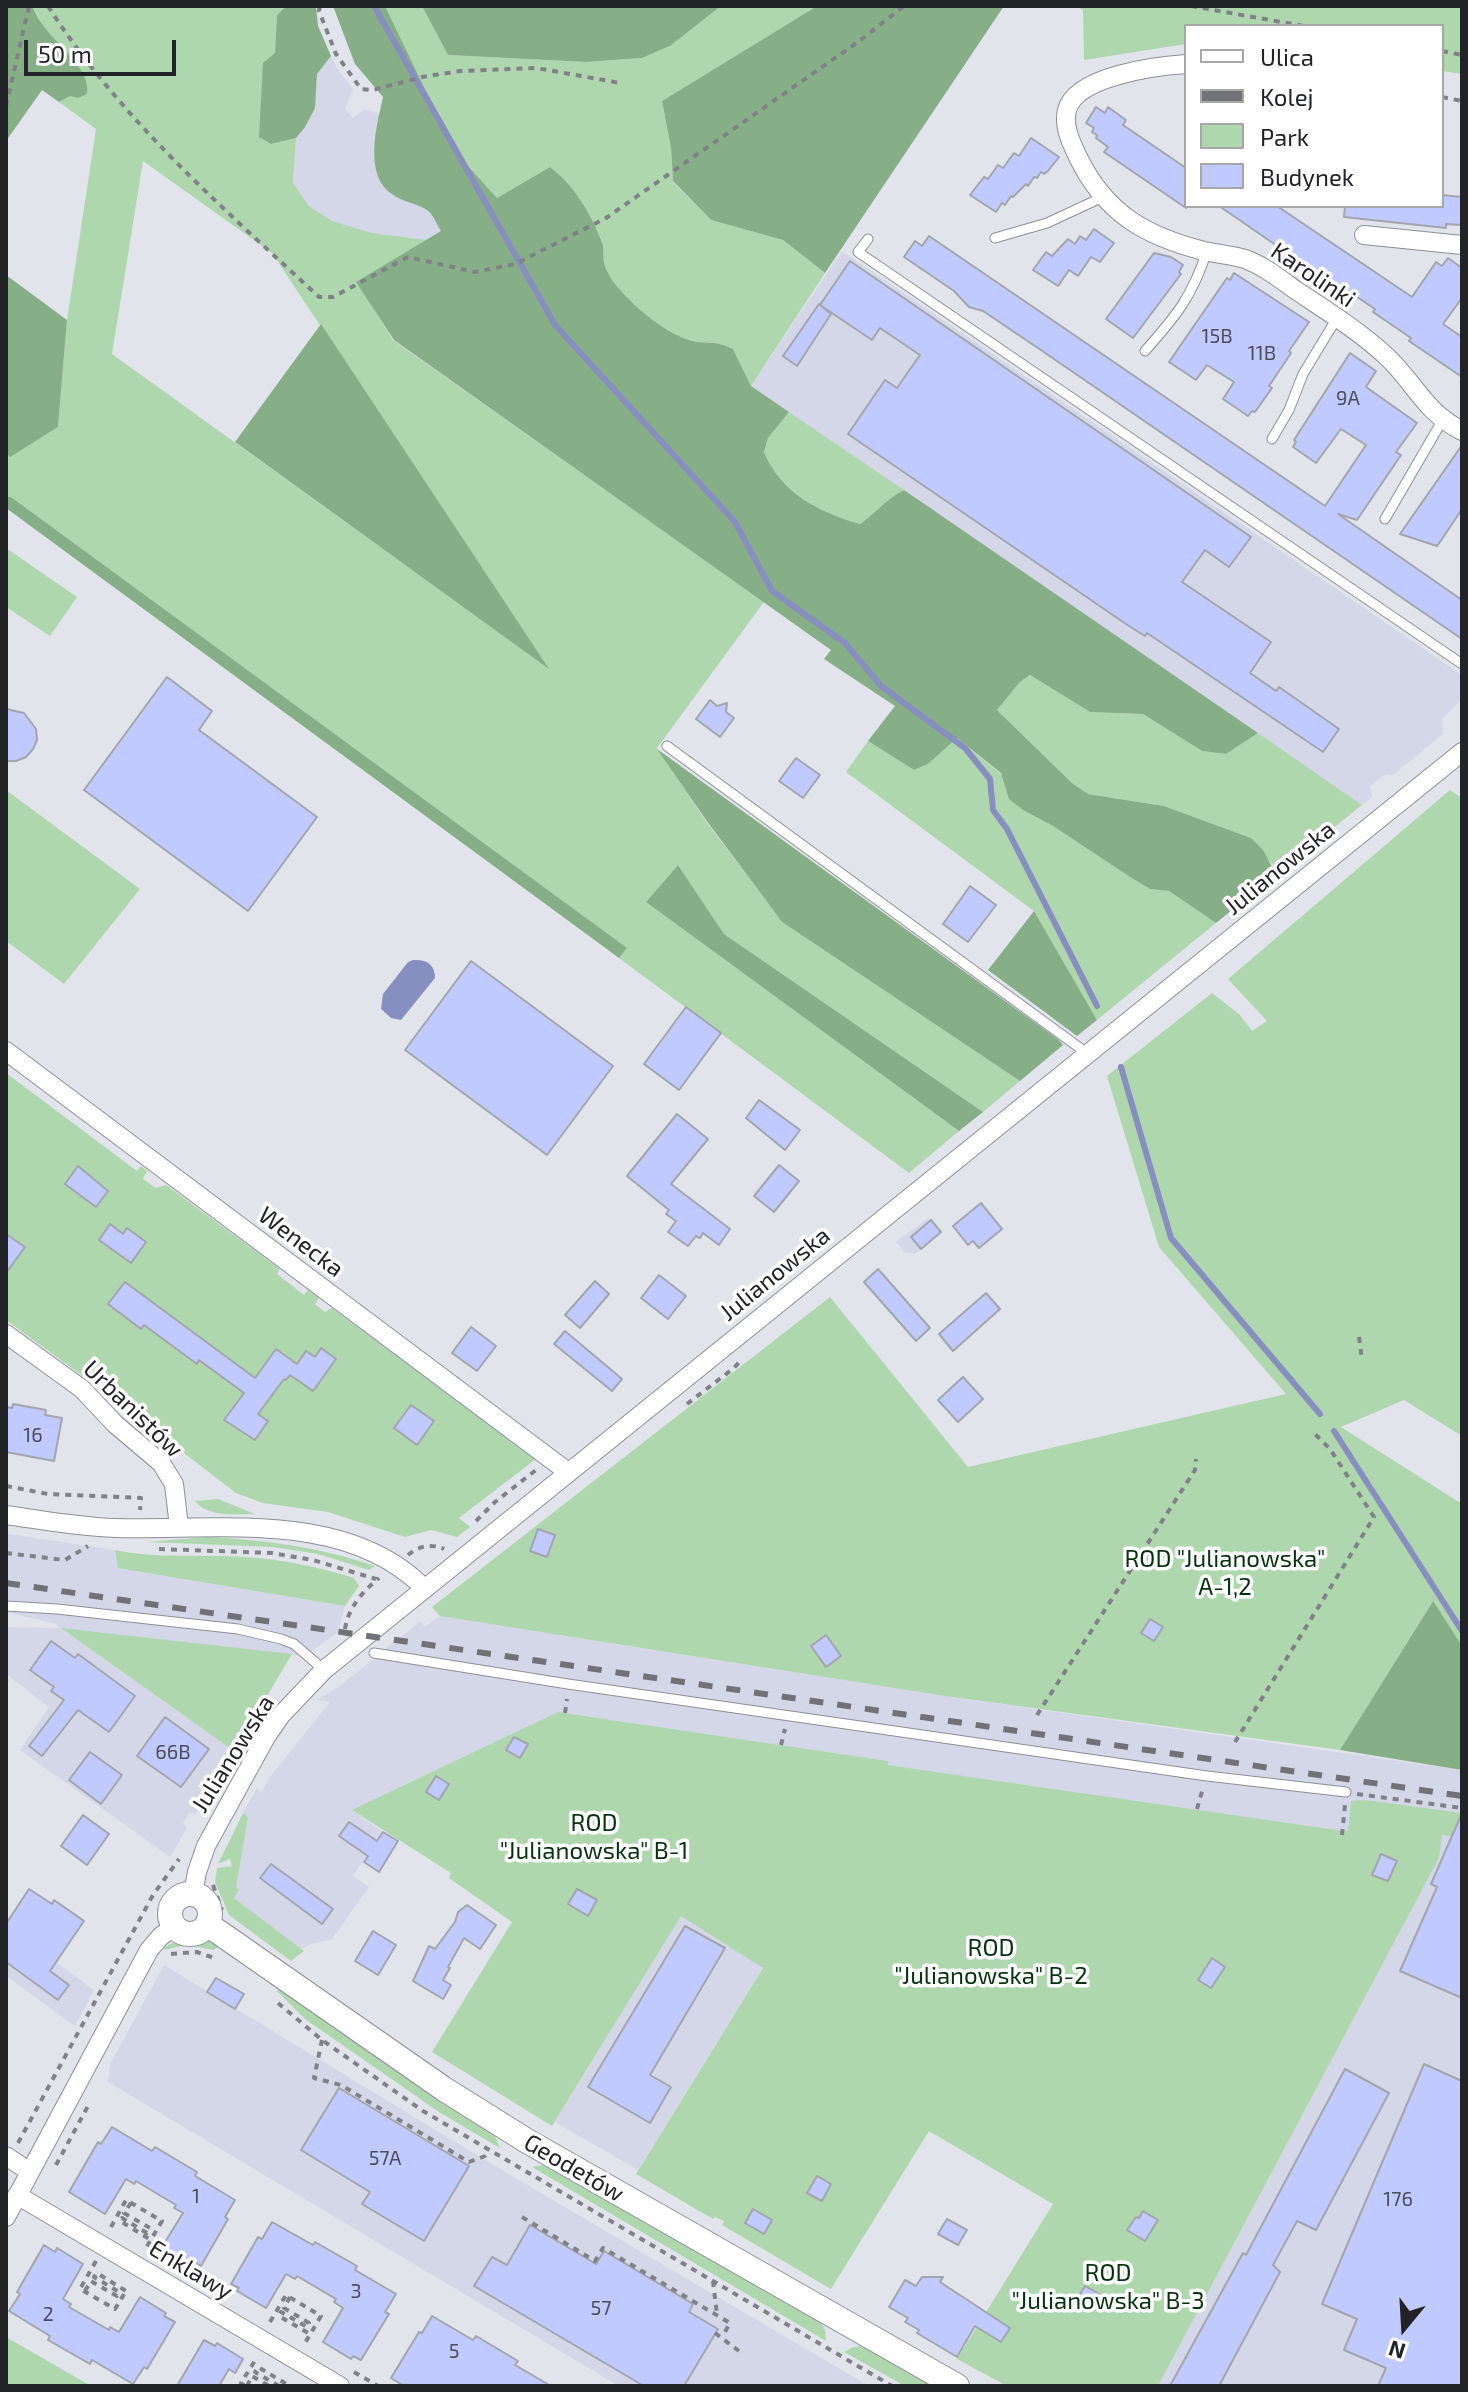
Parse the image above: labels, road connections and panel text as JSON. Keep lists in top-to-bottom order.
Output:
{
  "streets": {
    "street": [
      "Karolinki",
      "Julianowska",
      "Wenecka",
      "Urbanistów",
      "Geodetów",
      "Enklawy"
    ]
  },
  "crossings": [
    ["Julianowska", "Wenecka"],
    ["Julianowska", "Geodetów"]
  ],
  "parks": [
    "ROD \"Julianowska\" A-1,2",
    "ROD \"Julianowska\" B-1",
    "ROD \"Julianowska\" B-2",
    "ROD \"Julianowska\" B-3"
  ],
  "house_numbers": [
    "15B",
    "11B",
    "9A",
    "16",
    "66B",
    "57A",
    "1",
    "176",
    "3",
    "57",
    "2",
    "5"
  ],
  "legend": [
    "Ulica",
    "Kolej",
    "Park",
    "Budynek"
  ],
  "scale_bar": "50 m",
  "north": "bottom"
}
